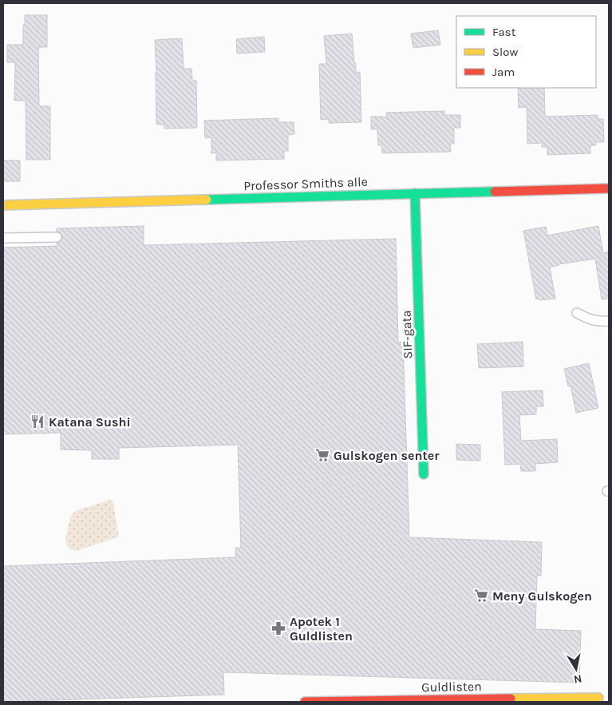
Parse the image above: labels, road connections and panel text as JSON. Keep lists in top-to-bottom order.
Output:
{
  "streets": {
    "street": ["Professor Smiths alle", "SIF-gata", "Guldlisten"]
  },
  "crossings": [
    ["Professor Smiths alle", "SIF-gata"]
  ],
  "places": {
    "restaurant": ["Katana Sushi"],
    "supermarket": ["Gulskogen senter", "Meny Gulskogen"],
    "pharmacy": ["Apotek 1 Guldlisten"]
  },
  "legend": ["Fast", "Slow", "Jam"],
  "north": "bottom"
}
